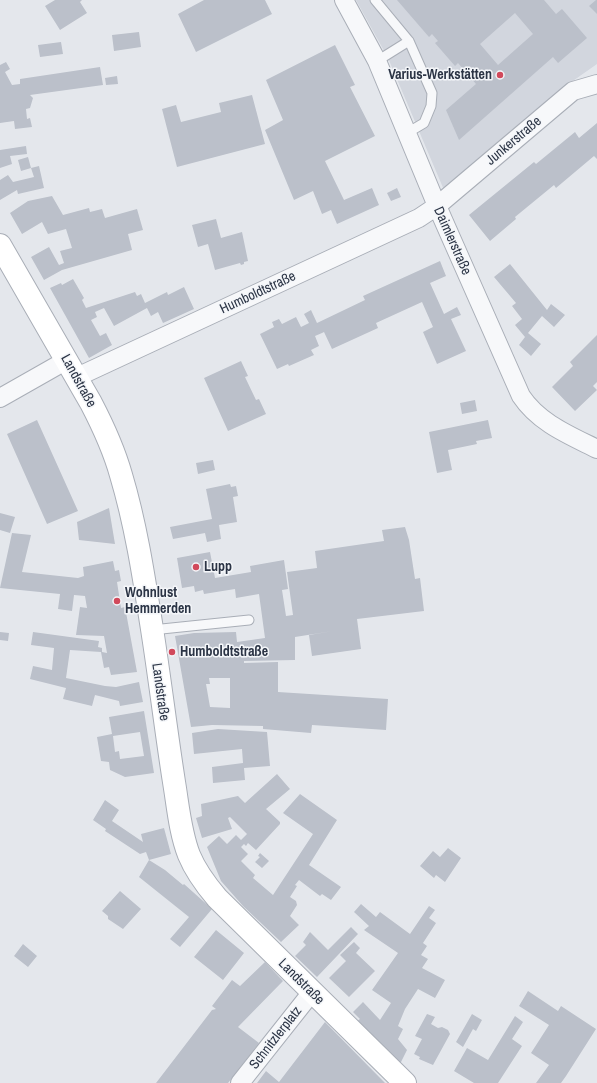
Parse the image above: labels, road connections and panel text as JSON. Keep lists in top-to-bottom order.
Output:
{
  "streets": {
    "street": [
      "Junkerstraße",
      "Daimlerstraße",
      "Humboldtstraße",
      "Landstraße",
      "Schnitzlerplatz"
    ]
  },
  "crossings": [
    ["Junkerstraße", "Daimlerstraße"],
    ["Junkerstraße", "Humboldtstraße"],
    ["Daimlerstraße", "Humboldtstraße"],
    ["Humboldtstraße", "Landstraße"],
    ["Landstraße", "Schnitzlerplatz"]
  ],
  "places": [
    "Varius-Werkstätten",
    "Lupp",
    "Wohnlust Hemmerden",
    "Humboldtstraße"
  ]
}
